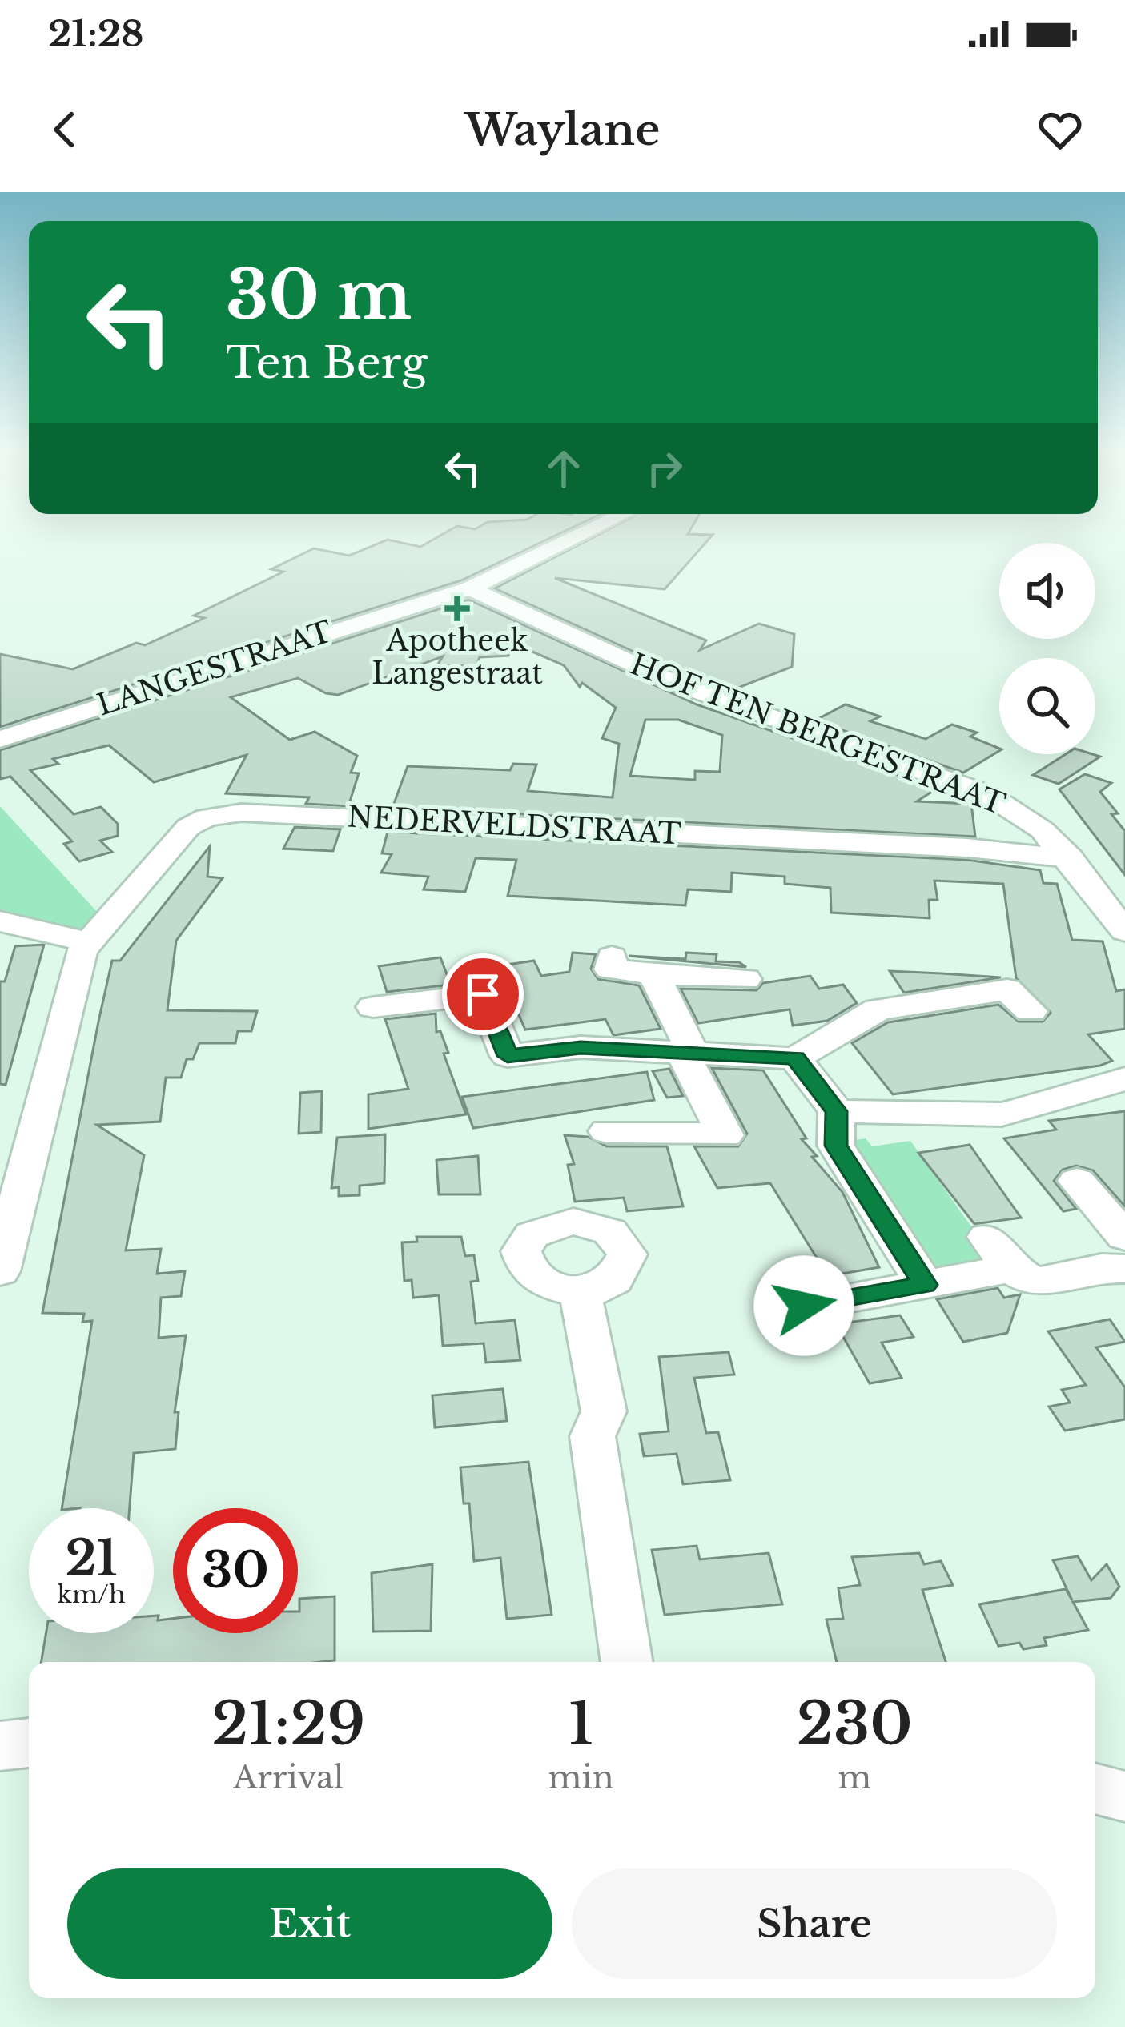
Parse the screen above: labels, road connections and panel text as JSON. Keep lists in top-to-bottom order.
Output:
{
  "streets": {
    "street": ["LANGESTRAAT", "HOF TEN BERGESTRAAT", "NEDERVELDSTRAAT"]
  },
  "crossings": [
    ["LANGESTRAAT", "HOF TEN BERGESTRAAT"],
    ["HOF TEN BERGESTRAAT", "NEDERVELDSTRAAT"]
  ],
  "places": {
    "health": ["Apotheek Langestraat"]
  },
  "page": {
    "status": "21:28",
    "header": "Waylane",
    "turn": ["30 m", "Ten Berg"],
    "speed": "21 km/h",
    "limit": "30",
    "eta": [
      "21:29",
      "Arrival",
      "1",
      "min",
      "230",
      "m"
    ],
    "buttons": ["Exit", "Share"]
  }
}
